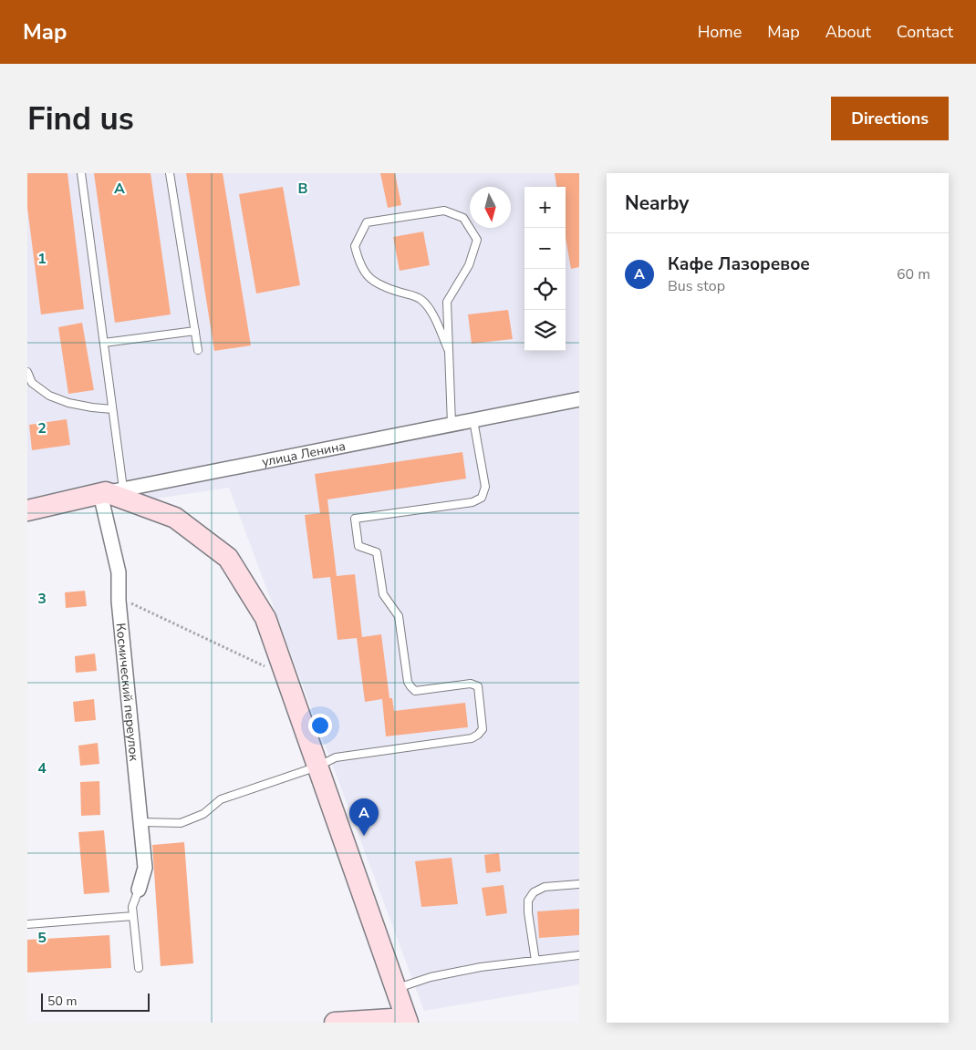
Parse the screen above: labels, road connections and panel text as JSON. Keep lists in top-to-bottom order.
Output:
{
  "streets": {
    "main road": ["улица Ленина"],
    "street": ["Космический переулок"]
  },
  "crossings": [
    ["улица Ленина", "Космический переулок"]
  ],
  "scale_bar": "50 m",
  "north": "bottom",
  "page": {
    "header": "Map",
    "nav": [
      "Home",
      "Map",
      "About",
      "Contact"
    ],
    "buttons": "Directions",
    "title": "Find us",
    "heading": "Nearby",
    "map_buttons": ["+", "−"],
    "list": [
      {
        "mark": "A",
        "name": "Кафе Лазоревое",
        "note": "Bus stop",
        "value": "60 m"
      }
    ],
    "pins": "A",
    "scale": "50 m"
  },
  "grid": {
    "columns": ["A", "B"],
    "rows": [
      "1",
      "2",
      "3",
      "4",
      "5"
    ]
  }
}
